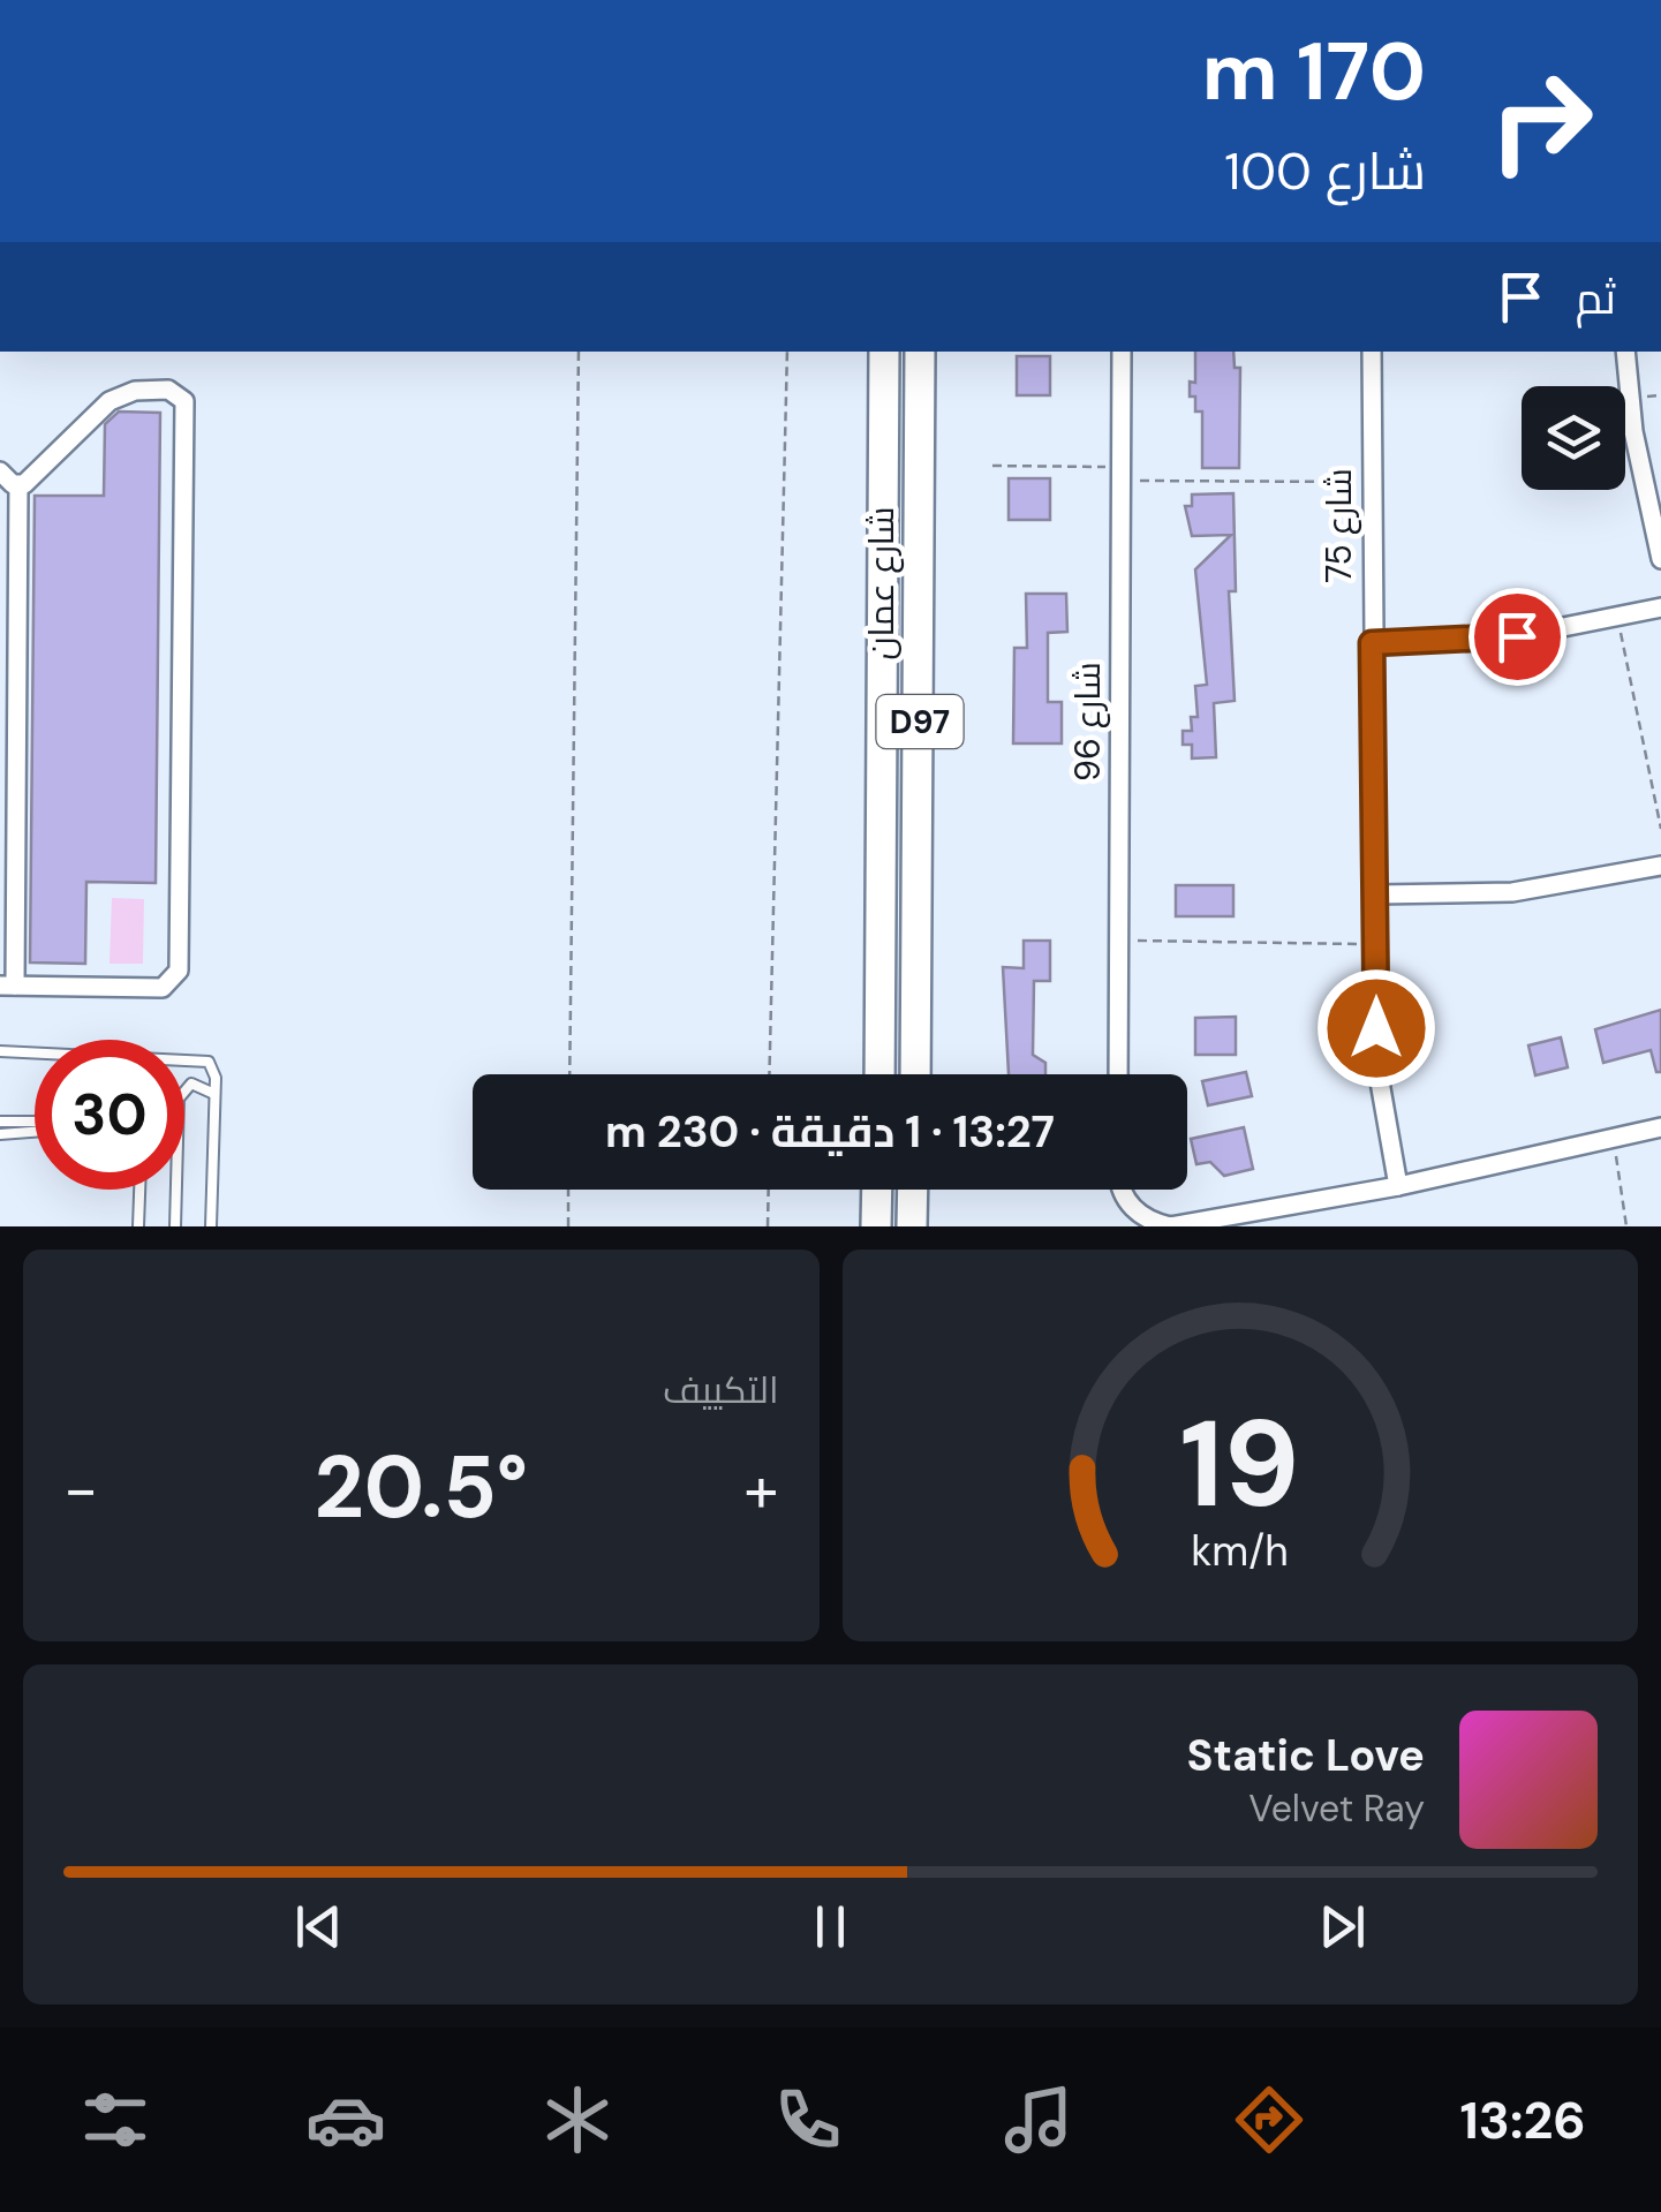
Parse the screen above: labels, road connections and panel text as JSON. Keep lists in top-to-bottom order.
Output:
{
  "streets": {
    "main road": ["شارع عمان", "D97"],
    "street": ["شارع 75", "شارع 96"]
  },
  "page": {
    "turn": ["170 m", "شارع 100"],
    "then": "ثم",
    "limit": "30",
    "trip": "13:27 · 1 دقيقة · 230 m",
    "tile": "التكييف",
    "heat": ["−", "20.5°", "+"],
    "song": ["Static Love", "Velvet Ray"],
    "tabs": "13:26",
    "gauge": ["19", "km/h"]
  }
}
